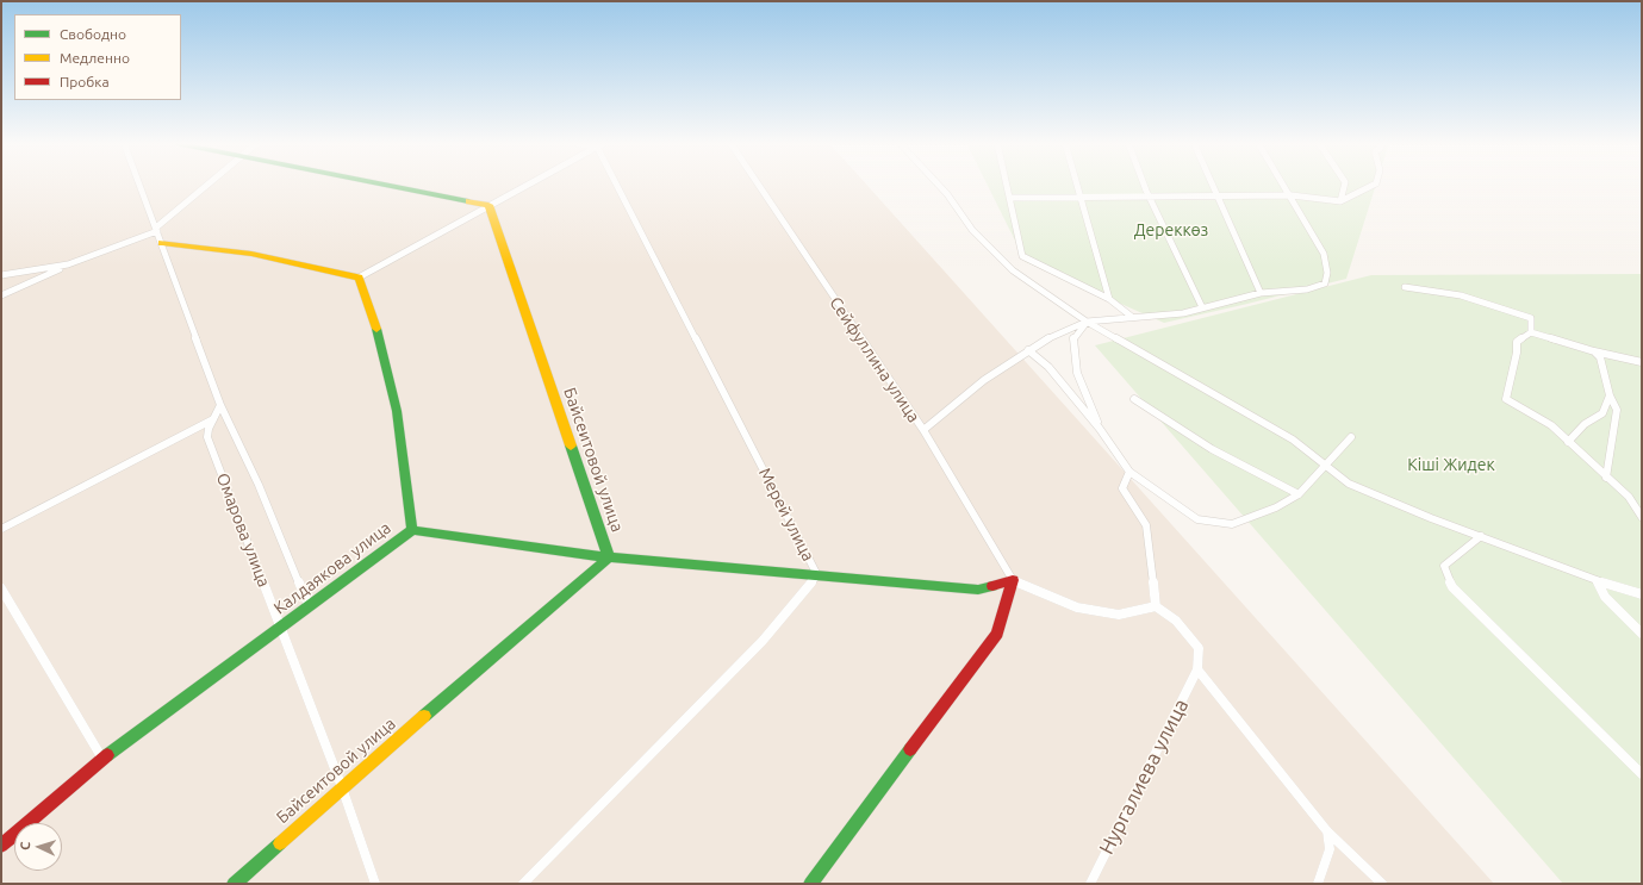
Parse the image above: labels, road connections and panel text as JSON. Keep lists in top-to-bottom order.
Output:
{
  "streets": {
    "street": [
      "Сейфуллина улица",
      "Байсеитовой улица",
      "Мерей улица",
      "Омарова улица",
      "Калдаякова улица",
      "Нургалиева улица"
    ]
  },
  "crossings": [
    ["Байсеитовой улица", "Омарова улица"],
    ["Омарова улица", "Калдаякова улица"]
  ],
  "parks": ["Дереккөз", "Кіші Жидек"],
  "legend": ["Свободно", "Медленно", "Пробка"],
  "north": "left"
}
